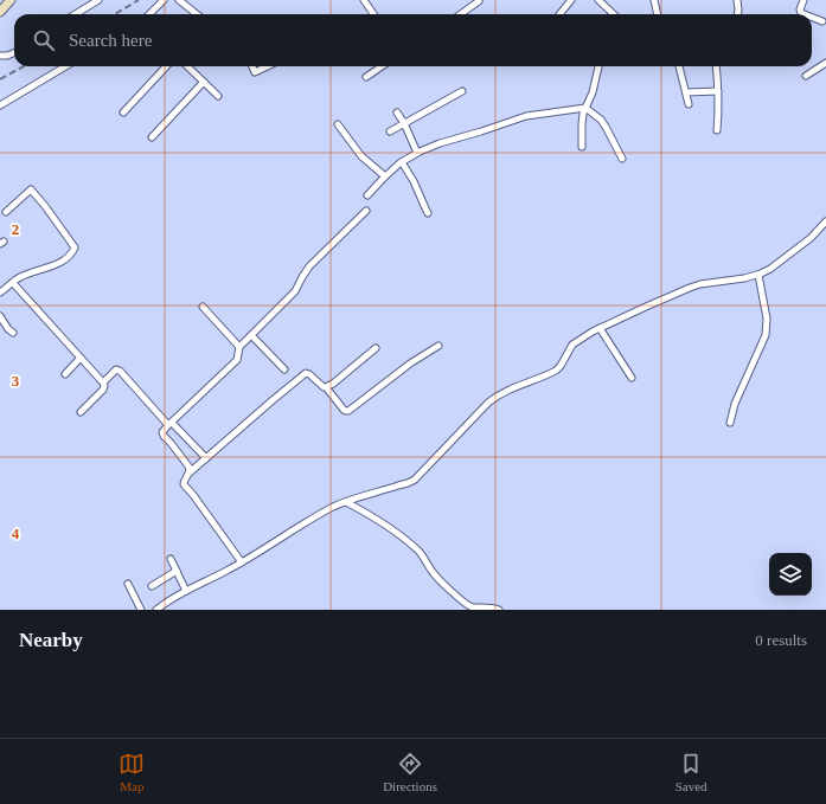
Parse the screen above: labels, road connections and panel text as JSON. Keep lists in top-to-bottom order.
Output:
{
  "page": {
    "search": "Search here",
    "heading": ["Nearby", "0 results"],
    "nav": ["Map", "Directions", "Saved"]
  },
  "grid": {
    "rows": ["2", "3", "4"]
  }
}
